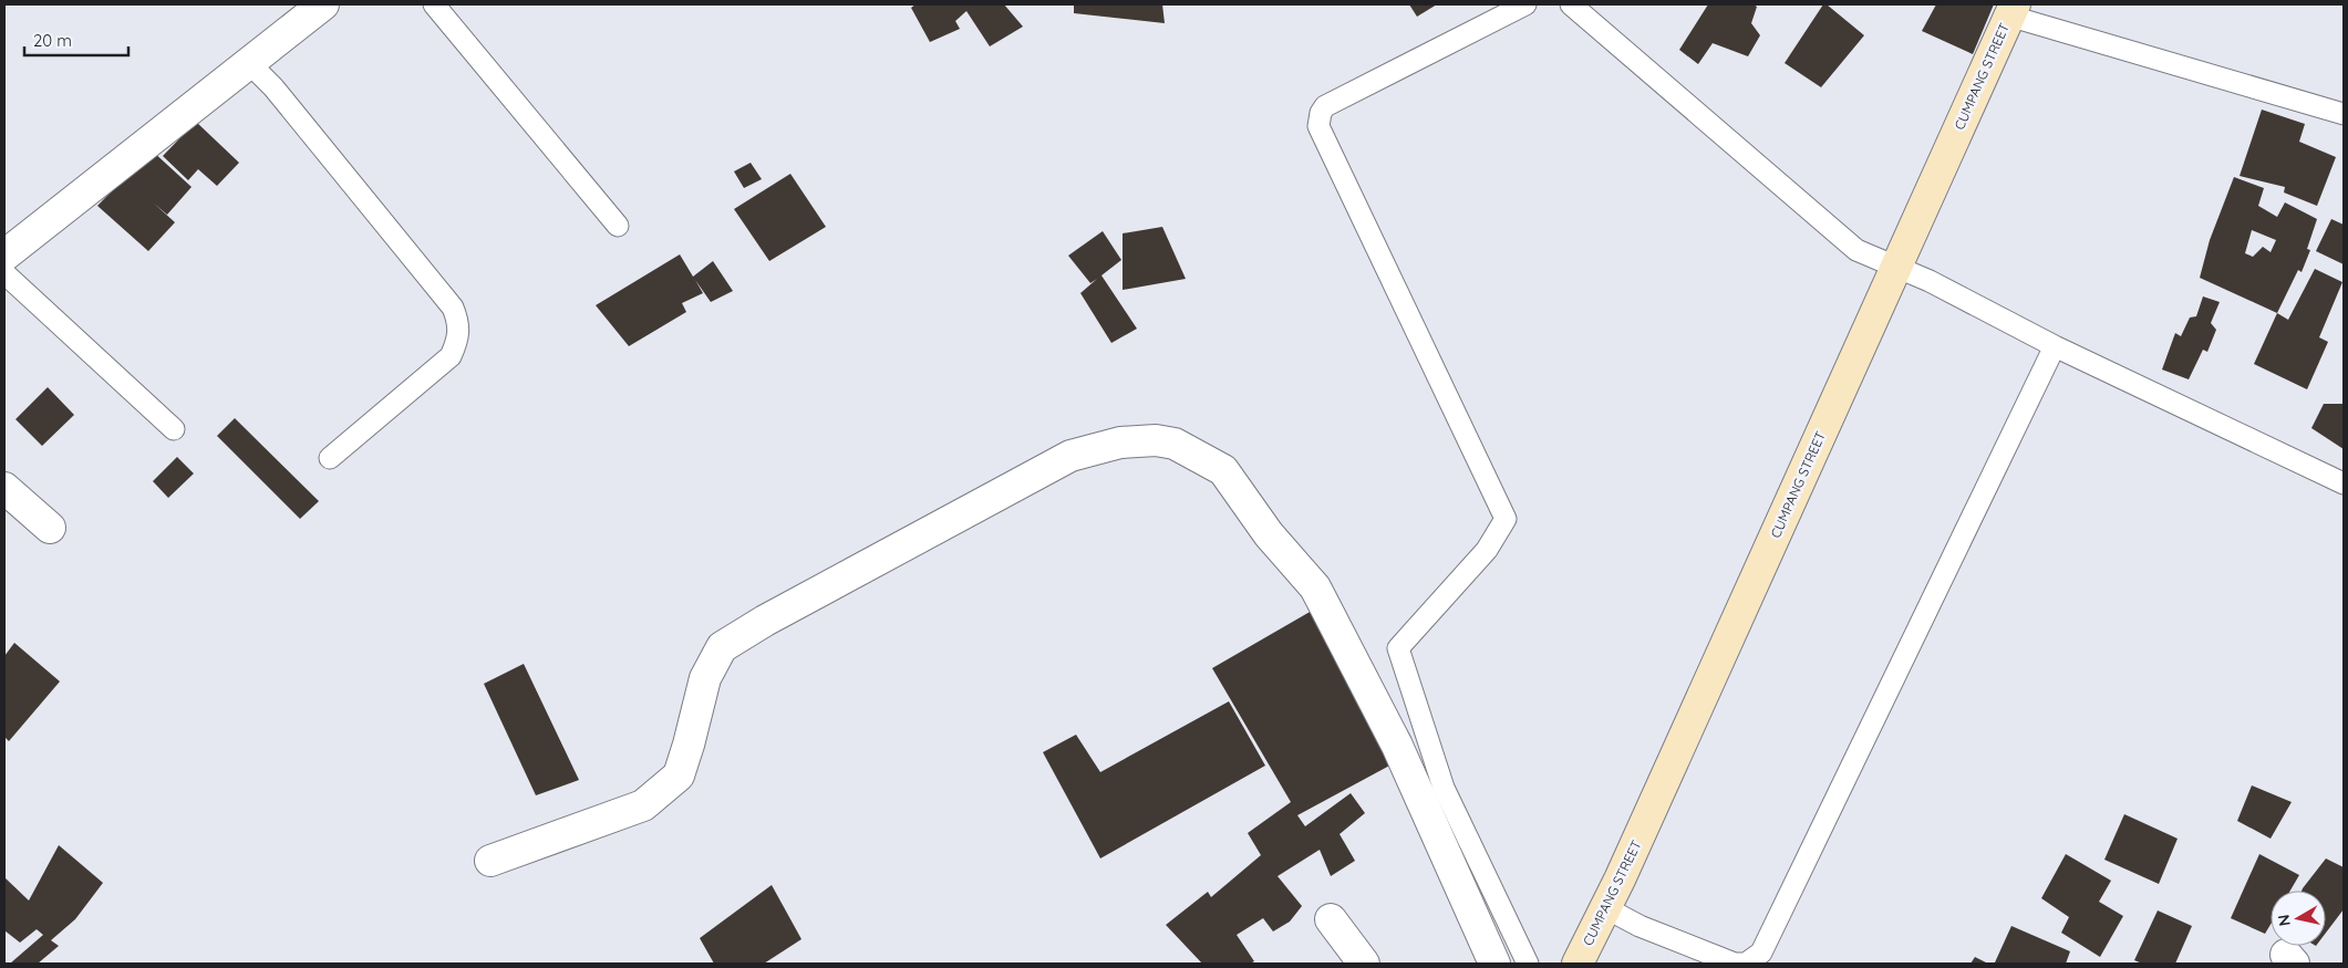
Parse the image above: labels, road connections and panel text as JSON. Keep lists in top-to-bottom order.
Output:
{
  "streets": {
    "street": ["CUMPANG STREET"]
  },
  "scale_bar": "20 m",
  "north": "left"
}
